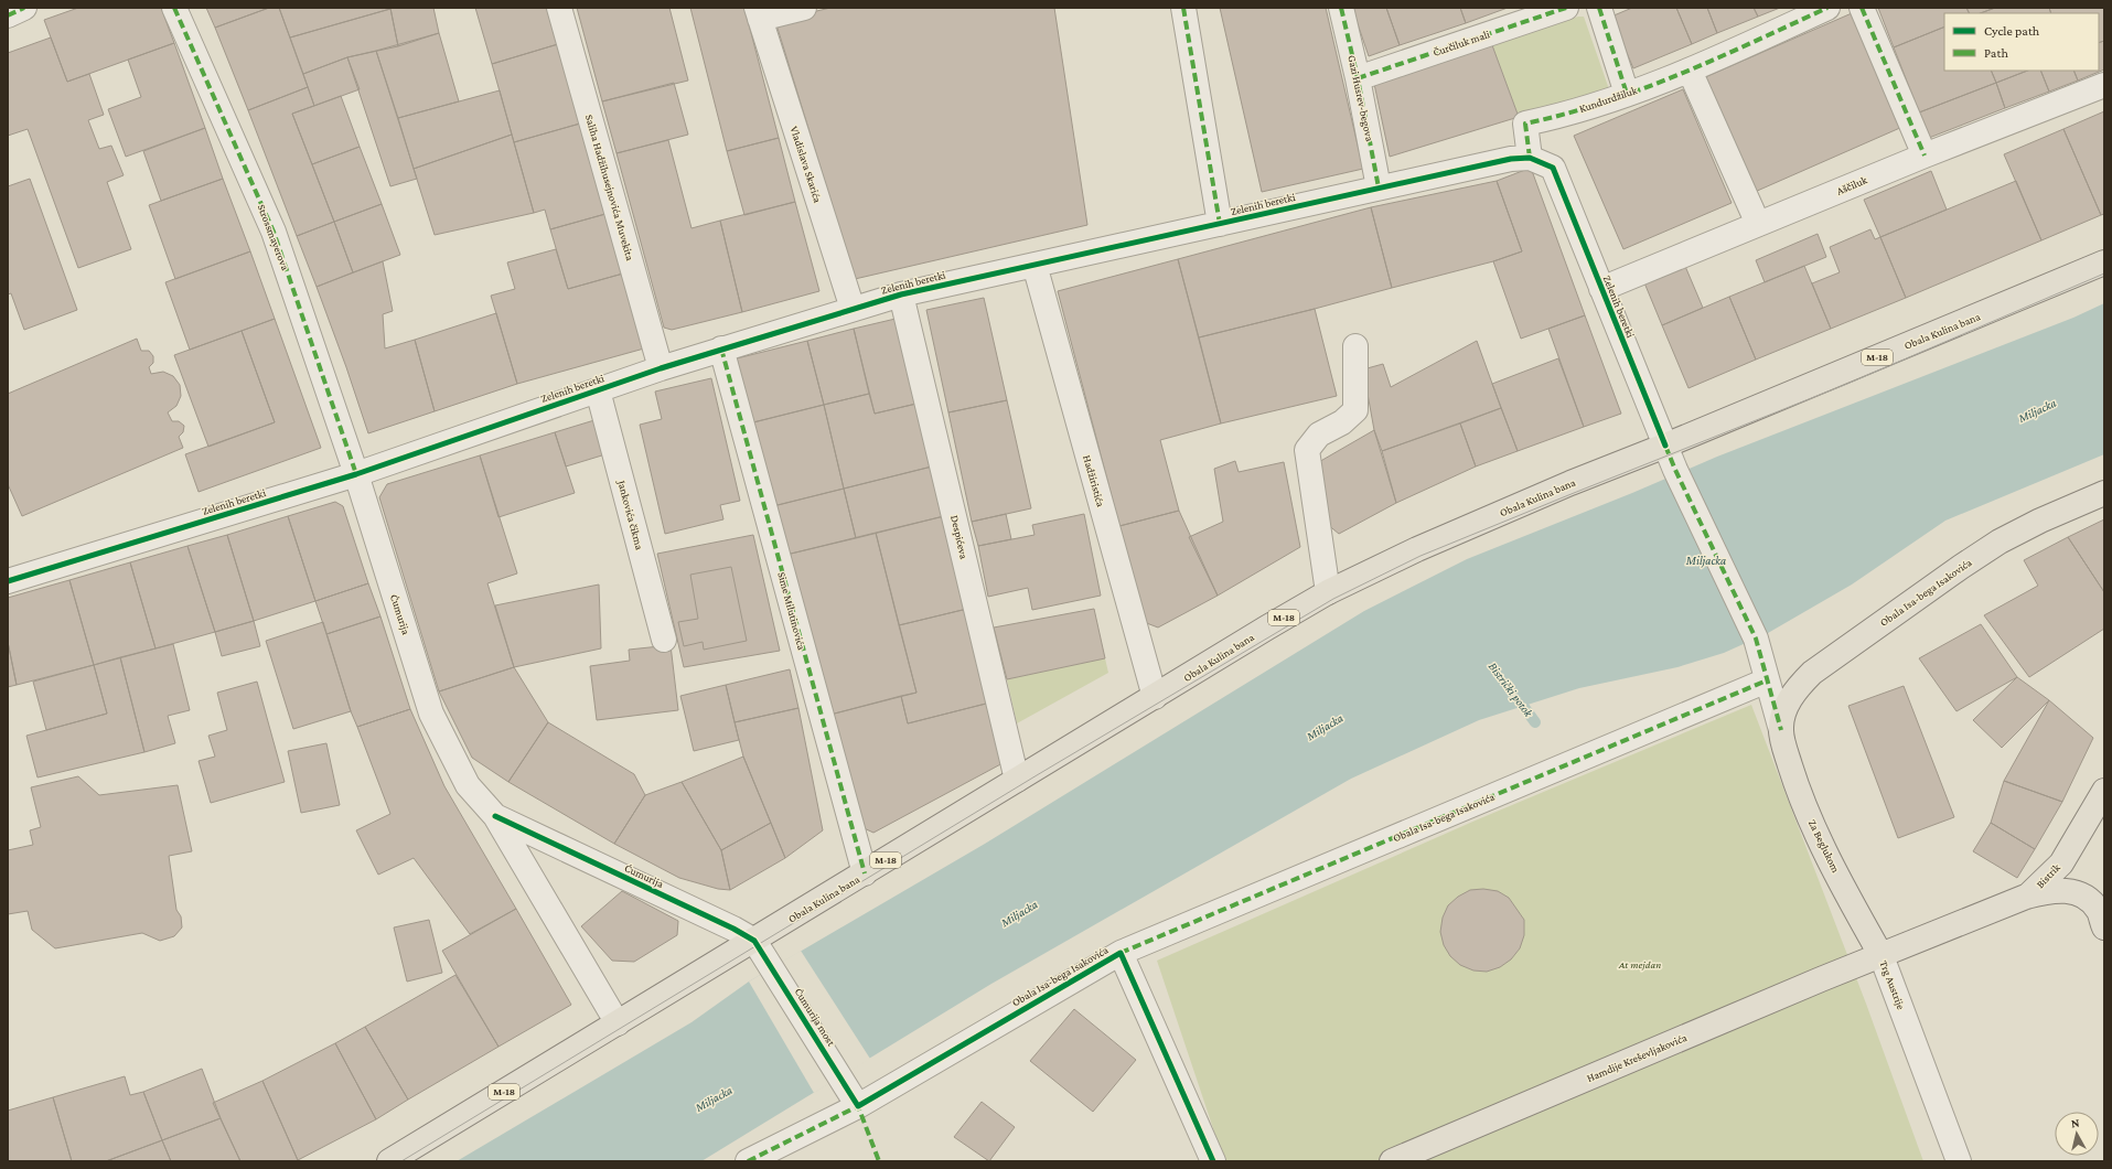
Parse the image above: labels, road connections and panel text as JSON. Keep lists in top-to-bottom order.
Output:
{
  "streets": {
    "main road": [
      "Obala Kulina bana",
      "M-18",
      "Obala Isa-bega Isakovića",
      "Za Beglukom",
      "Bistrik",
      "Trg Austrije",
      "Hamdije Kreševljakovića"
    ],
    "street": [
      "Čurčiluk mali",
      "Gazi Husrev-begova",
      "Kundurdžiluk",
      "Vladislava Skarića",
      "Aščiluk",
      "Saliha Hadžihusejnovića Muvekita",
      "Zelenih beretki",
      "Strossmayerova",
      "Hadžiristića",
      "Jankovića čikma",
      "Despićeva",
      "Sime Milutinovića",
      "Ćumurija",
      "Ćumurija most"
    ]
  },
  "crossings": [
    ["Čurčiluk mali", "Gazi Husrev-begova"],
    ["Gazi Husrev-begova", "Zelenih beretki"],
    ["Kundurdžiluk", "Zelenih beretki"],
    ["Vladislava Skarića", "Zelenih beretki"],
    ["Aščiluk", "Zelenih beretki"],
    ["Saliha Hadžihusejnovića Muvekita", "Zelenih beretki"],
    ["Zelenih beretki", "Strossmayerova"],
    ["Zelenih beretki", "Obala Kulina bana"],
    ["Zelenih beretki", "Hadžiristića"],
    ["Zelenih beretki", "Jankovića čikma"],
    ["Zelenih beretki", "Despićeva"],
    ["Zelenih beretki", "Obala Isa-bega Isakovića"],
    ["Zelenih beretki", "Sime Milutinovića"],
    ["Zelenih beretki", "Ćumurija"],
    ["Zelenih beretki", "Za Beglukom"],
    ["Strossmayerova", "Ćumurija"],
    ["Obala Kulina bana", "Hadžiristića"],
    ["Obala Kulina bana", "Despićeva"],
    ["Obala Kulina bana", "Sime Milutinovića"],
    ["Obala Kulina bana", "Ćumurija"],
    ["Obala Isa-bega Isakovića", "Za Beglukom"],
    ["Obala Isa-bega Isakovića", "Ćumurija most"],
    ["Ćumurija", "Ćumurija most"],
    ["Za Beglukom", "Trg Austrije"],
    ["Za Beglukom", "Hamdije Kreševljakovića"],
    ["Bistrik", "Trg Austrije"],
    ["Trg Austrije", "Hamdije Kreševljakovića"]
  ],
  "water": ["Miljacka", "Bistrički potok"],
  "parks": ["At mejdan"],
  "legend": ["Cycle path", "Path"],
  "north": "top"
}
